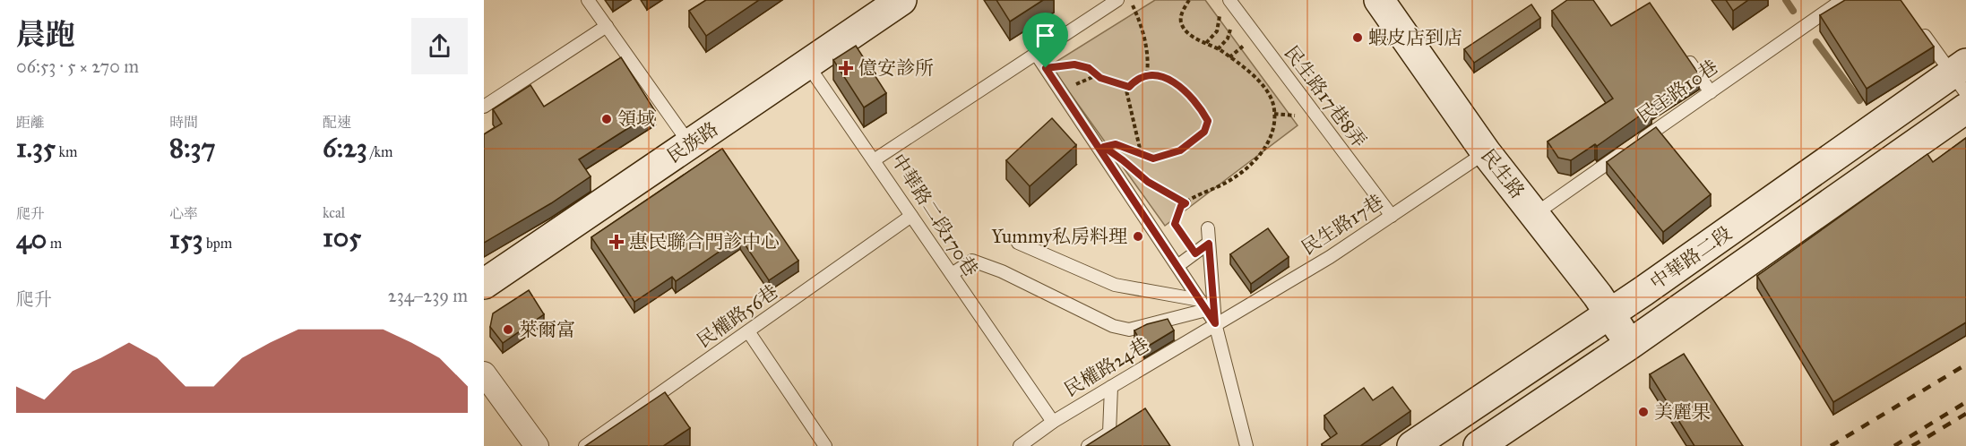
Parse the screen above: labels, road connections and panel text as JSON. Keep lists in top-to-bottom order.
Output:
{
  "streets": {
    "street": ["民族路", "民生路", "中華路二段"],
    "lane": [
      "民主路10巷",
      "民生路17巷8弄",
      "中華路二段170巷",
      "民生路17巷",
      "民權路56巷",
      "民權路24巷"
    ]
  },
  "crossings": [
    ["民主路10巷", "民生路"],
    ["民生路17巷8弄", "民生路17巷"],
    ["民生路", "民生路17巷"],
    ["民生路", "中華路二段"],
    ["中華路二段170巷", "民權路56巷"],
    ["中華路二段170巷", "民權路24巷"],
    ["民生路17巷", "民權路24巷"]
  ],
  "places": {
    "other": [
      "蝦皮店到店",
      "領域",
      "Yummy私房料理",
      "萊爾富",
      "美麗果"
    ],
    "health": ["億安診所", "惠民聯合門診中心"]
  },
  "page": {
    "heading": ["晨跑", "06:53 · 5 × 270 m"],
    "stats": [
      ["距離", "1.35 km"],
      ["時間", "8:37"],
      ["配速", "6:23 /km"],
      ["爬升", "40 m"],
      ["心率", "153 bpm"],
      ["kcal", "105"]
    ],
    "chart": ["爬升", "234–239 m"]
  }
}
